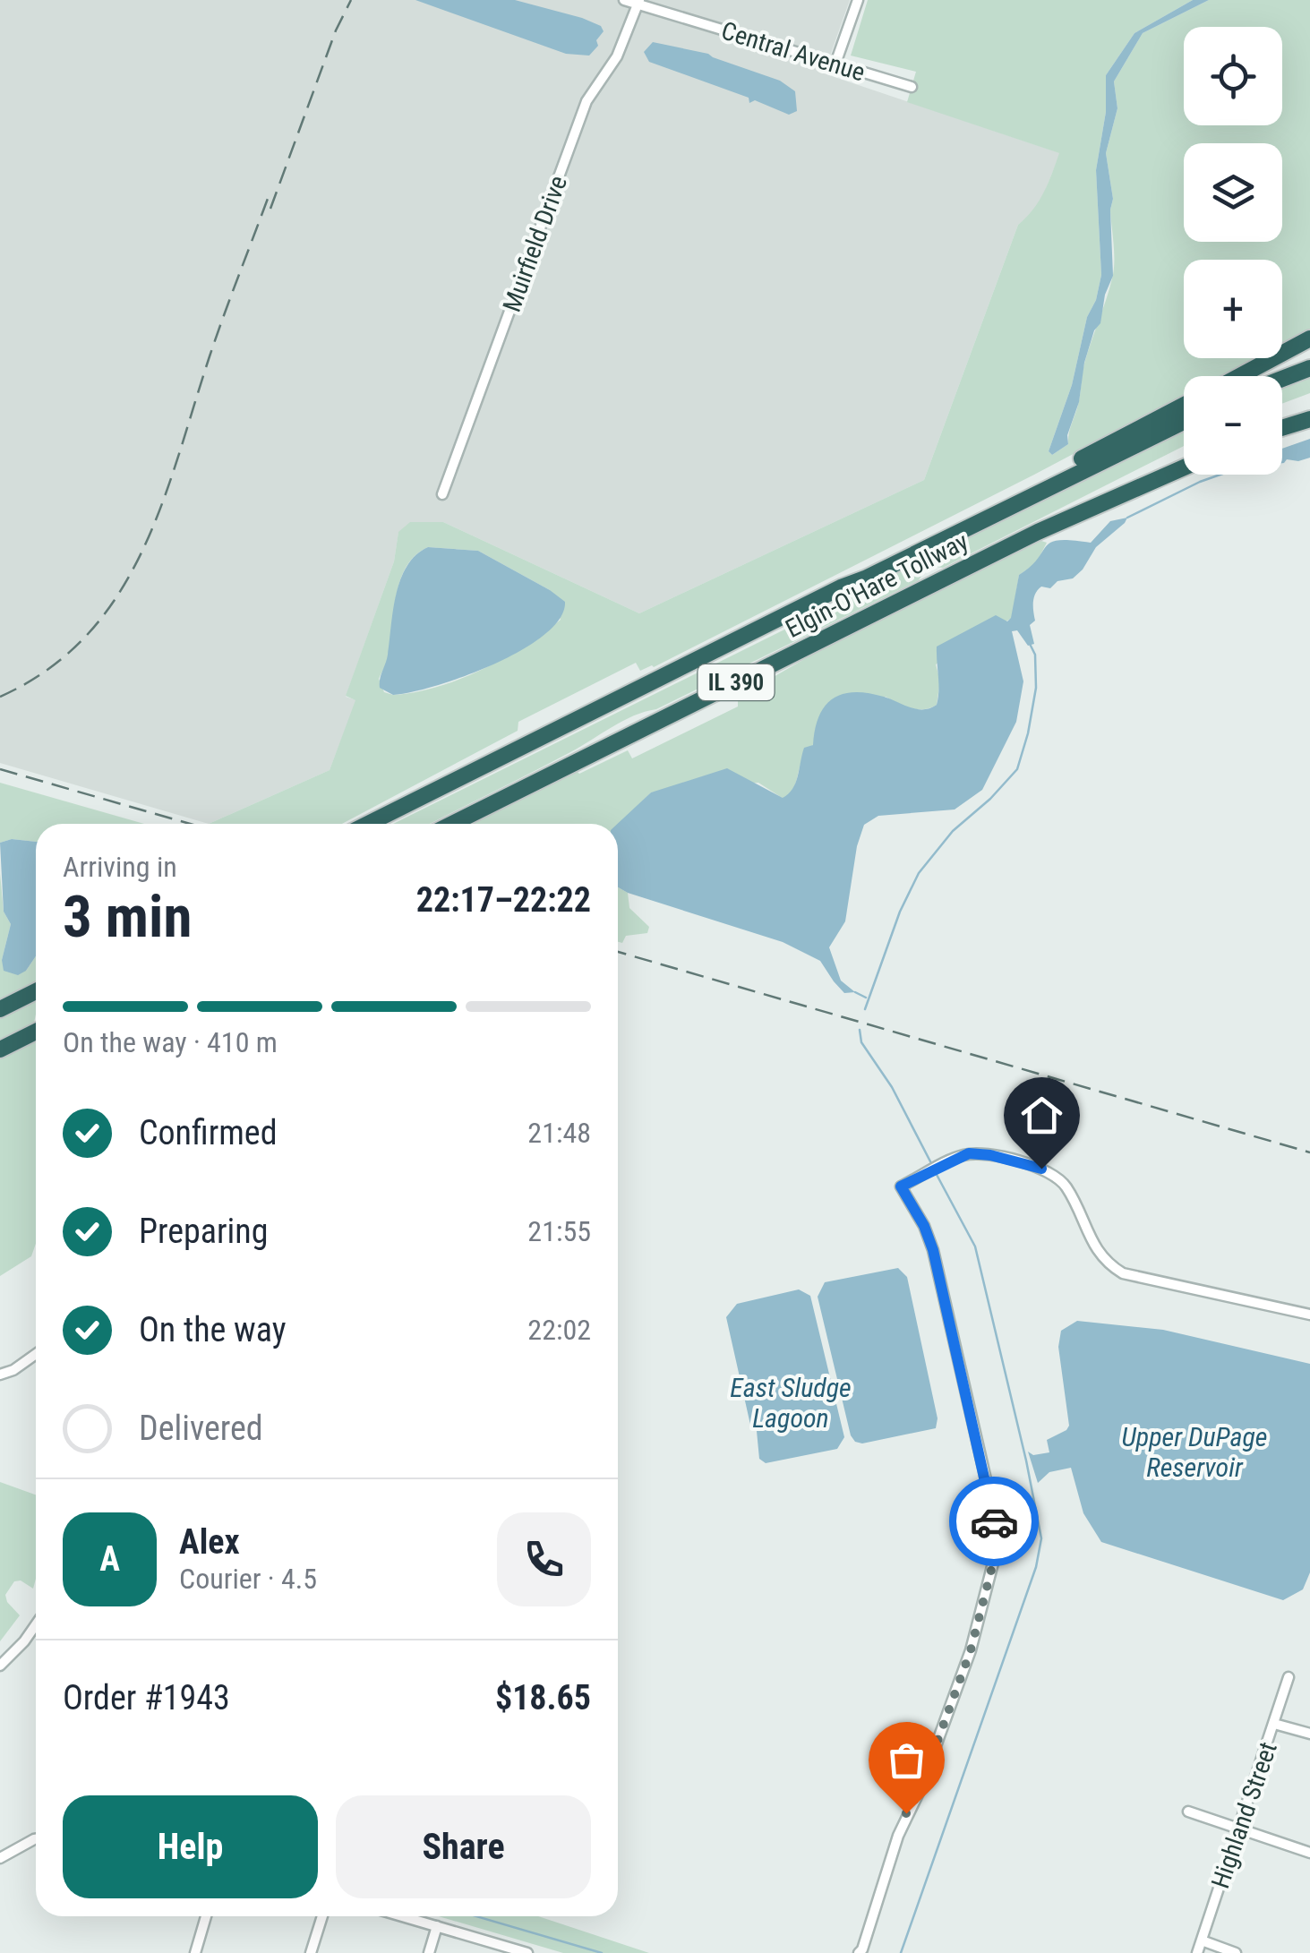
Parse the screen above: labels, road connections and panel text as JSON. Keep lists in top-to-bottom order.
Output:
{
  "streets": {
    "highway": ["Elgin-O'Hare Tollway", "IL 390"],
    "street": ["Central Avenue", "Muirfield Drive", "Highland Street"]
  },
  "crossings": [
    ["Central Avenue", "Muirfield Drive"]
  ],
  "water": ["East Sludge Lagoon", "Upper DuPage Reservoir"],
  "page": {
    "map_buttons": ["+", "−"],
    "heading": ["3 min", "Arriving in", "22:17–22:22"],
    "panel": [
      "Alex",
      "Courier · 4.5",
      "Order #1943",
      "$18.65"
    ],
    "bar": "On the way · 410 m",
    "list": [
      ["Confirmed", "21:48"],
      ["Preparing", "21:55"],
      ["On the way", "22:02"],
      "Delivered"
    ],
    "round": "A",
    "buttons": ["Help", "Share"]
  }
}
